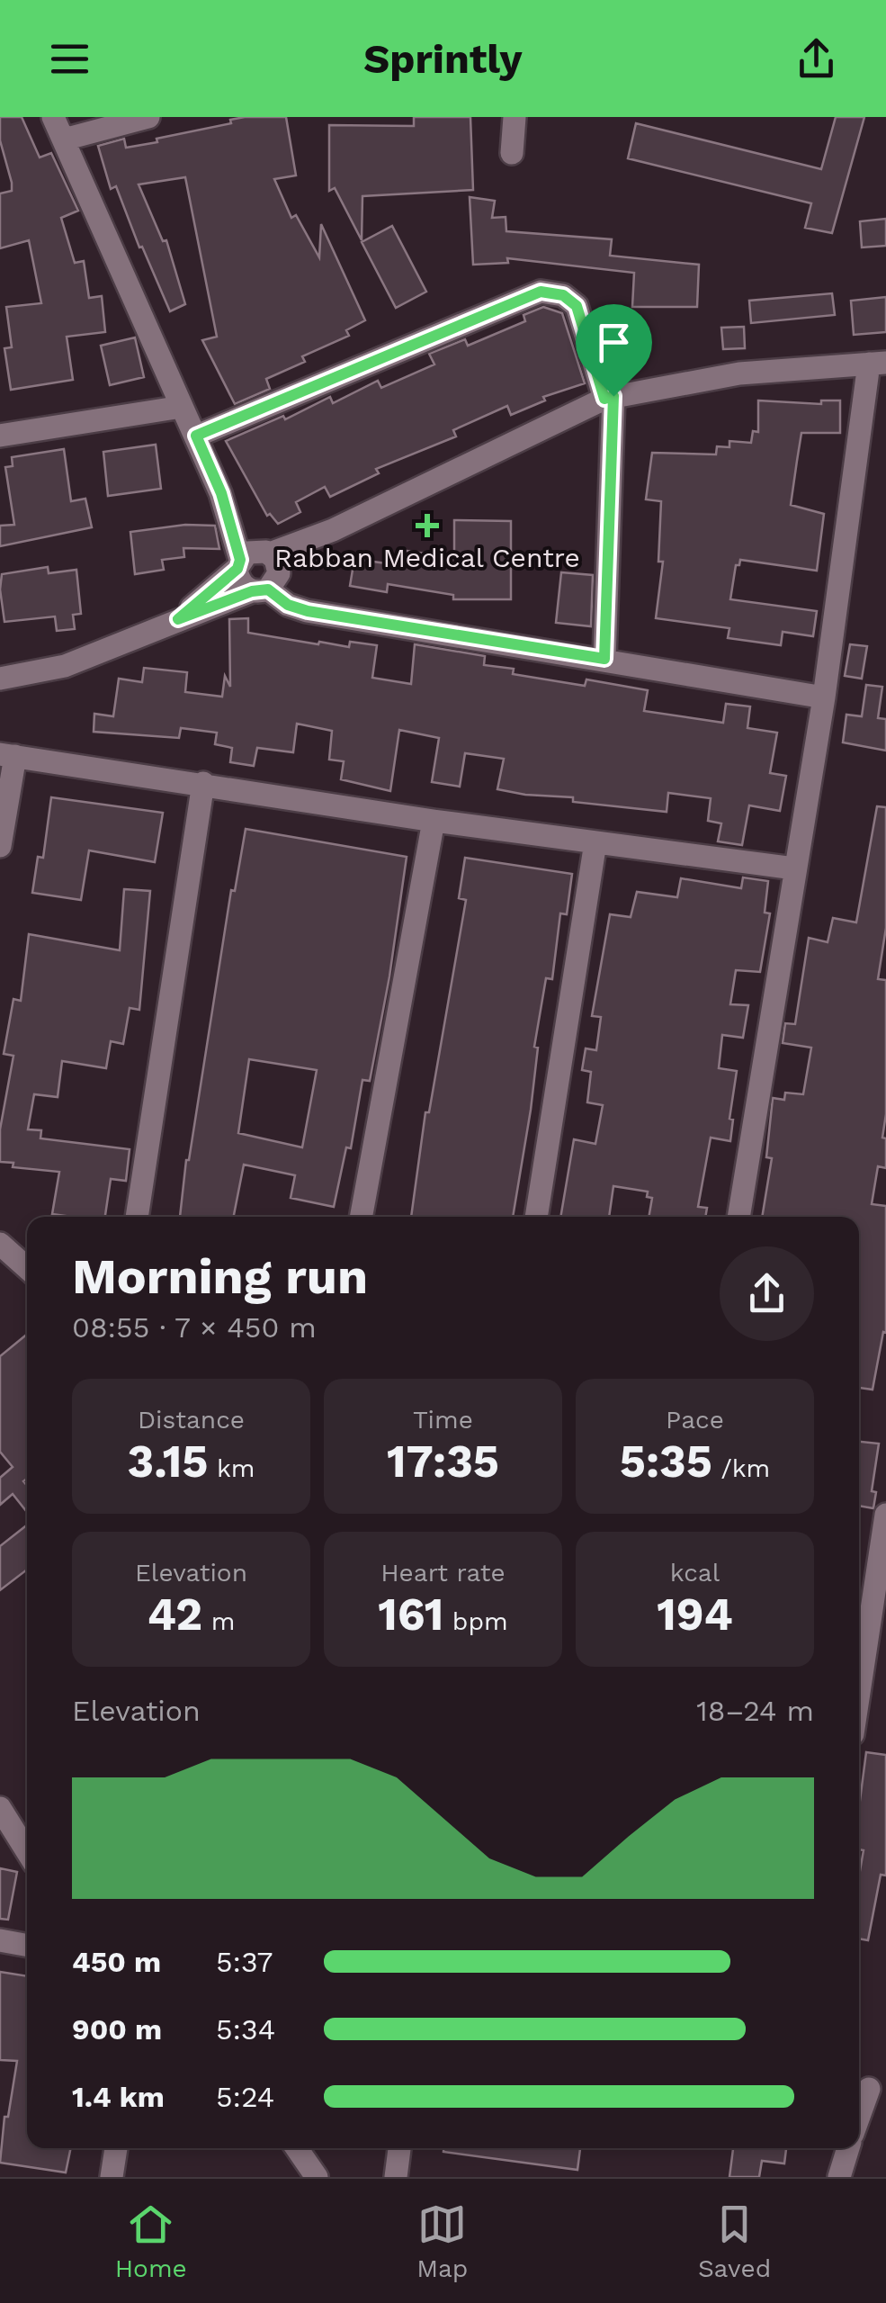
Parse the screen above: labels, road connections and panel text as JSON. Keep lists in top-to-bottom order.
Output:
{
  "places": {
    "health": ["Rabban Medical Centre"]
  },
  "page": {
    "header": "Sprintly",
    "heading": ["Morning run", "08:55 · 7 × 450 m"],
    "stats": [
      ["Distance", "3.15 km"],
      ["Time", "17:35"],
      ["Pace", "5:35 /km"],
      ["Elevation", "42 m"],
      ["Heart rate", "161 bpm"],
      ["kcal", "194"]
    ],
    "chart": ["Elevation", "18–24 m"],
    "list": [
      {
        "name": "450 m",
        "note": "5:37"
      },
      {
        "name": "900 m",
        "note": "5:34"
      },
      {
        "name": "1.4 km",
        "note": "5:24"
      }
    ],
    "tabs": ["Home", "Map", "Saved"]
  }
}
